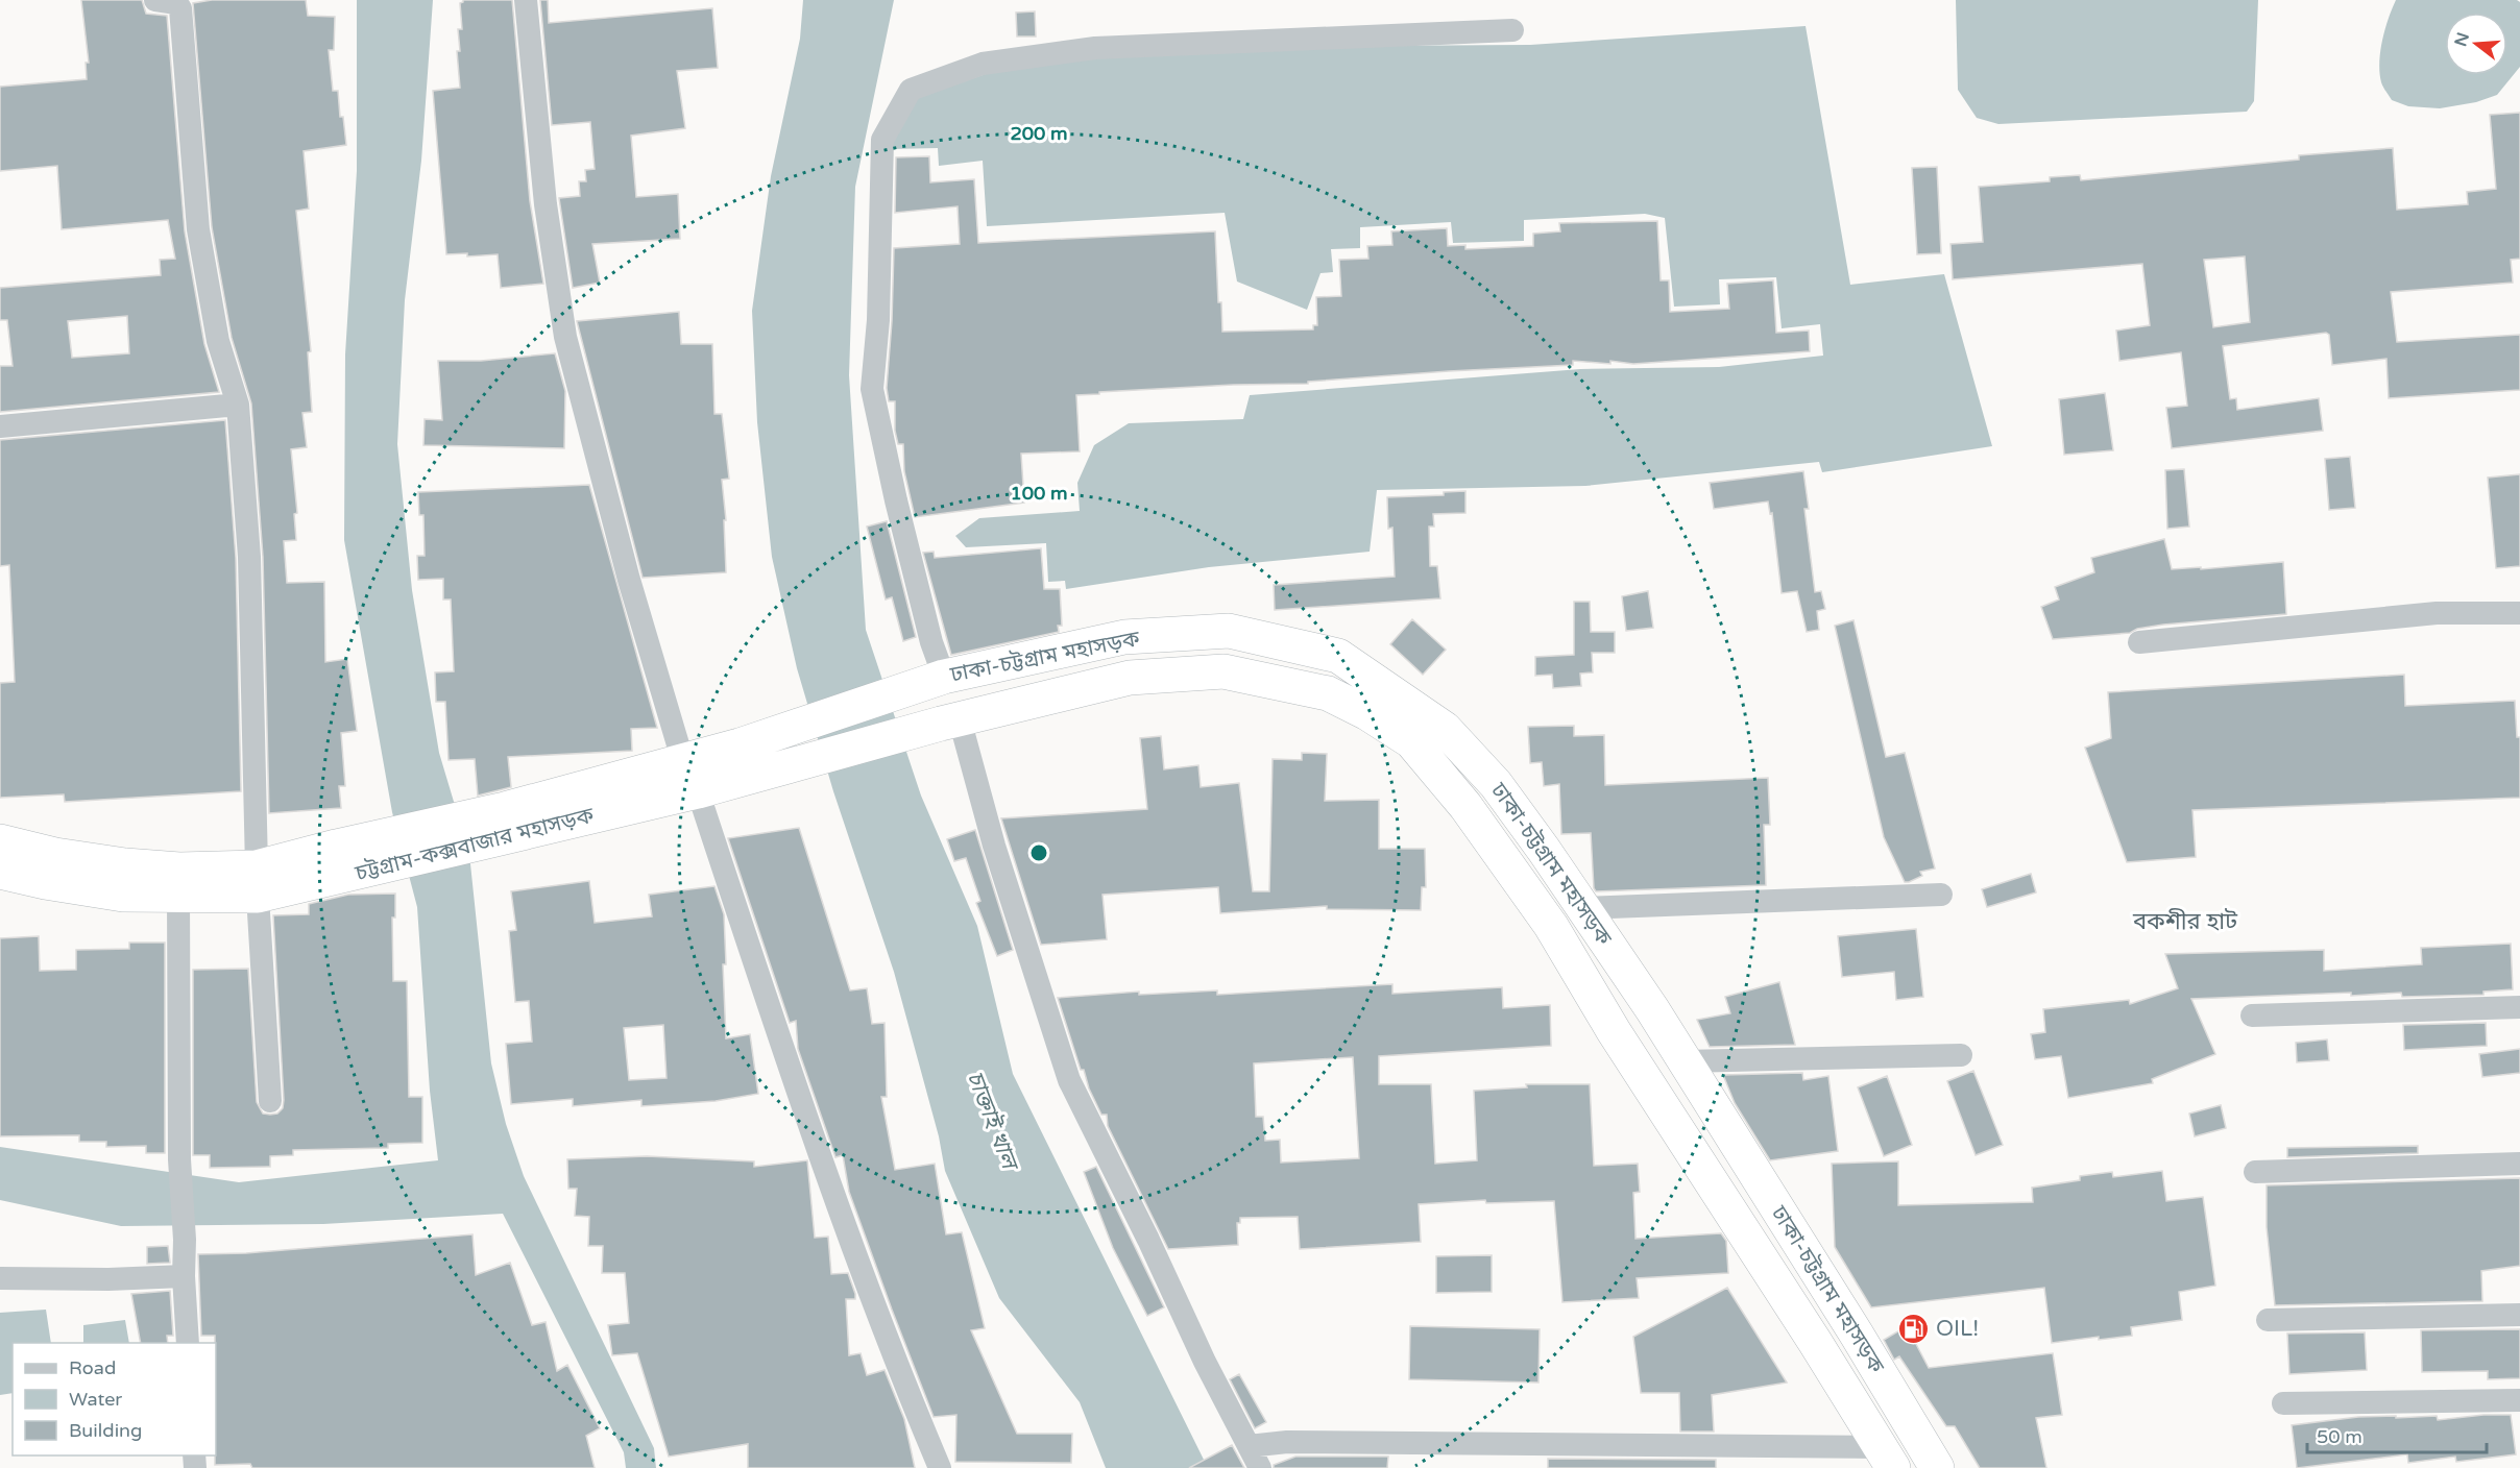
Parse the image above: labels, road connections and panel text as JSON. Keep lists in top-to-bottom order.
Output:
{
  "streets": {
    "highway": ["ঢাকা-চট্টগ্রাম মহাসড়ক", "চট্টগ্রাম-কক্সবাজার মহাসড়ক"]
  },
  "crossings": [
    ["ঢাকা-চট্টগ্রাম মহাসড়ক", "চট্টগ্রাম-কক্সবাজার মহাসড়ক"]
  ],
  "districts": ["বকশীর হাট"],
  "water": ["চাক্তাই খাল"],
  "places": {
    "fuel station": ["OIL!"]
  },
  "legend": ["Road", "Water", "Building"],
  "scale_bar": "50 m",
  "north": "left",
  "rings": ["200 m", "100 m"]
}
